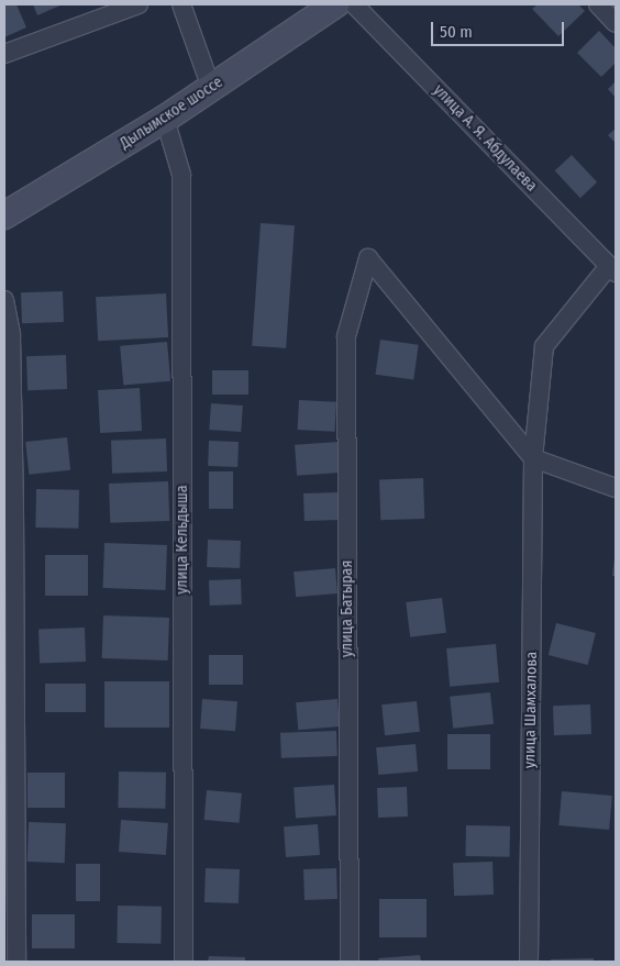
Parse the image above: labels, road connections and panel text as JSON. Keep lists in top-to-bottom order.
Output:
{
  "streets": {
    "main road": ["Дылымское шоссе"],
    "street": [
      "улица А. Я. Абдулаева",
      "улица Кельдыша",
      "улица Батырая",
      "улица Шамхалова"
    ]
  },
  "crossings": [
    ["Дылымское шоссе", "улица Кельдыша"],
    ["улица А. Я. Абдулаева", "улица Шамхалова"],
    ["улица Батырая", "улица Шамхалова"]
  ],
  "scale_bar": "50 m"
}
